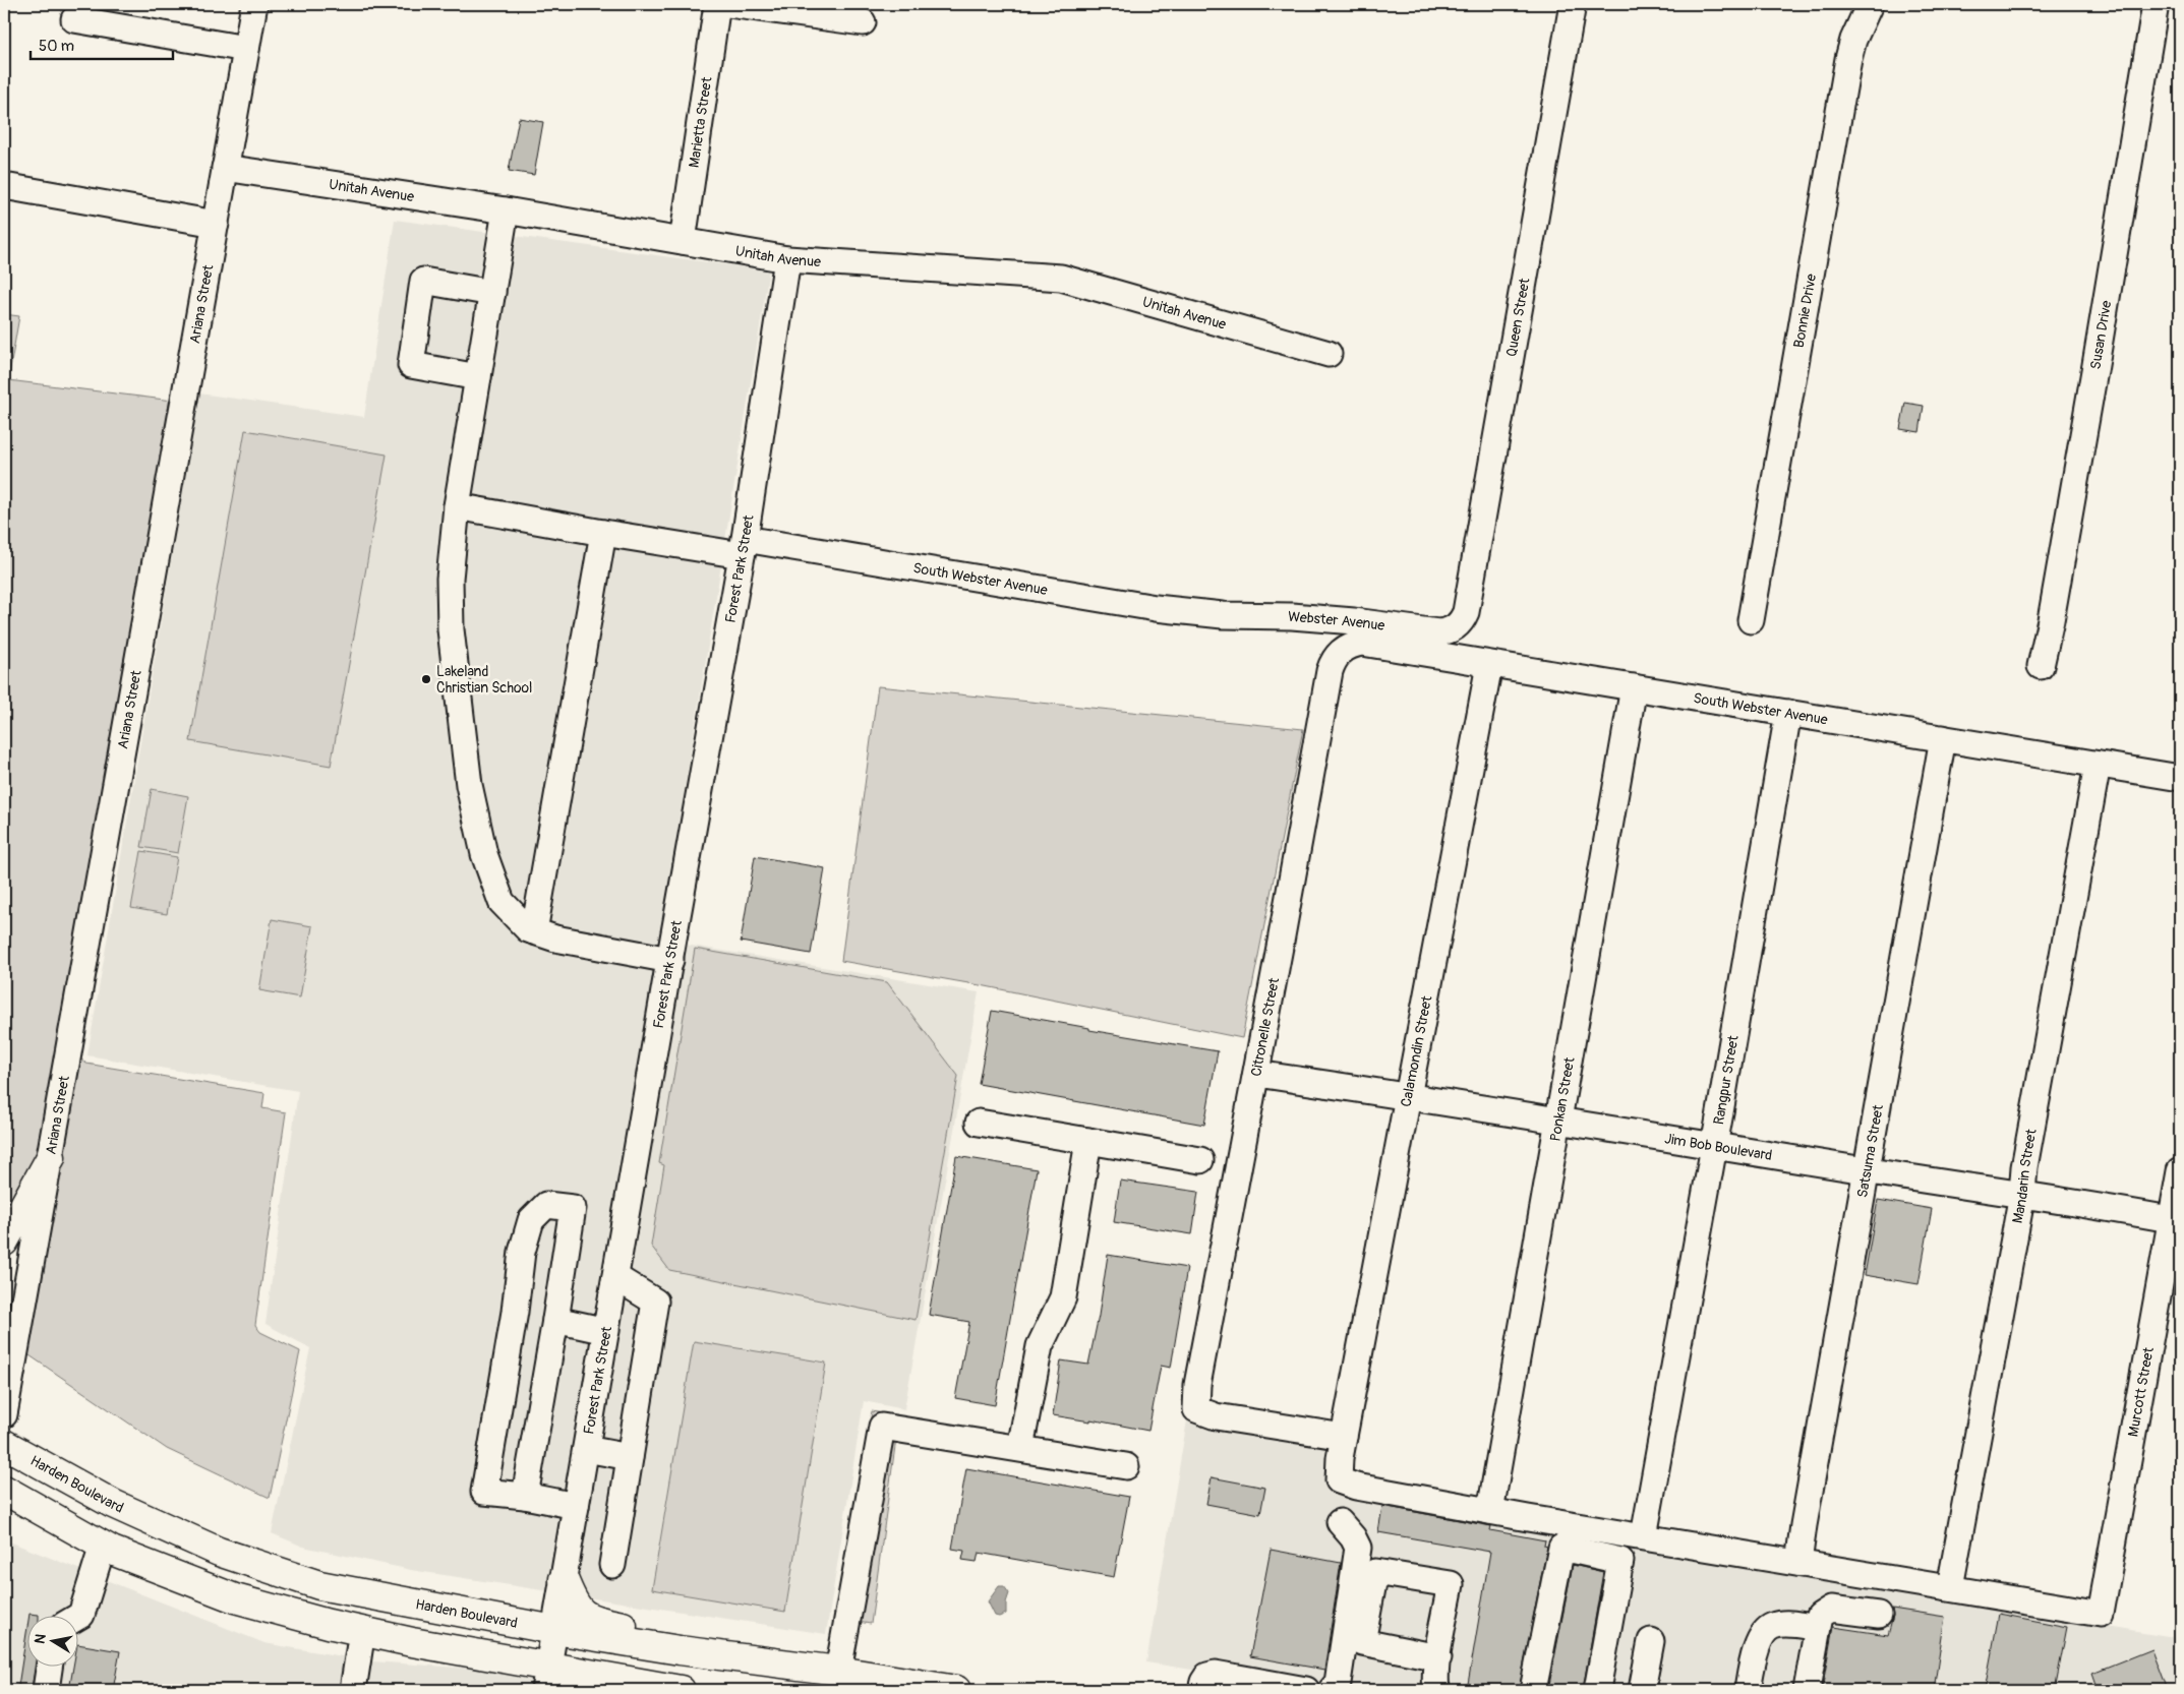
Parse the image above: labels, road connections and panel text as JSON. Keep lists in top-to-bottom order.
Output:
{
  "streets": {
    "main road": ["Harden Boulevard"],
    "street": [
      "Marietta Street",
      "Unitah Avenue",
      "Ariana Street",
      "Bonnie Drive",
      "Queen Street",
      "Susan Drive",
      "Forest Park Street",
      "South Webster Avenue",
      "Webster Avenue",
      "Citronelle Street",
      "Calamondin Street",
      "Rangpur Street",
      "Ponkan Street",
      "Jim Bob Boulevard",
      "Satsuma Street",
      "Mandarin Street",
      "Murcott Street"
    ]
  },
  "crossings": [
    ["Marietta Street", "Unitah Avenue"],
    ["Unitah Avenue", "Ariana Street"],
    ["Unitah Avenue", "Forest Park Street"],
    ["Queen Street", "Webster Avenue"],
    ["Forest Park Street", "South Webster Avenue"],
    ["Forest Park Street", "Harden Boulevard"],
    ["South Webster Avenue", "Webster Avenue"],
    ["South Webster Avenue", "Citronelle Street"],
    ["South Webster Avenue", "Calamondin Street"],
    ["South Webster Avenue", "Rangpur Street"],
    ["South Webster Avenue", "Ponkan Street"],
    ["South Webster Avenue", "Satsuma Street"],
    ["South Webster Avenue", "Mandarin Street"],
    ["Citronelle Street", "Calamondin Street"],
    ["Citronelle Street", "Jim Bob Boulevard"],
    ["Calamondin Street", "Ponkan Street"],
    ["Calamondin Street", "Jim Bob Boulevard"],
    ["Rangpur Street", "Jim Bob Boulevard"],
    ["Ponkan Street", "Jim Bob Boulevard"],
    ["Jim Bob Boulevard", "Satsuma Street"],
    ["Jim Bob Boulevard", "Mandarin Street"],
    ["Jim Bob Boulevard", "Murcott Street"],
    ["Mandarin Street", "Murcott Street"]
  ],
  "places": ["Lakeland Christian School"],
  "scale_bar": "50 m",
  "north": "left"
}
